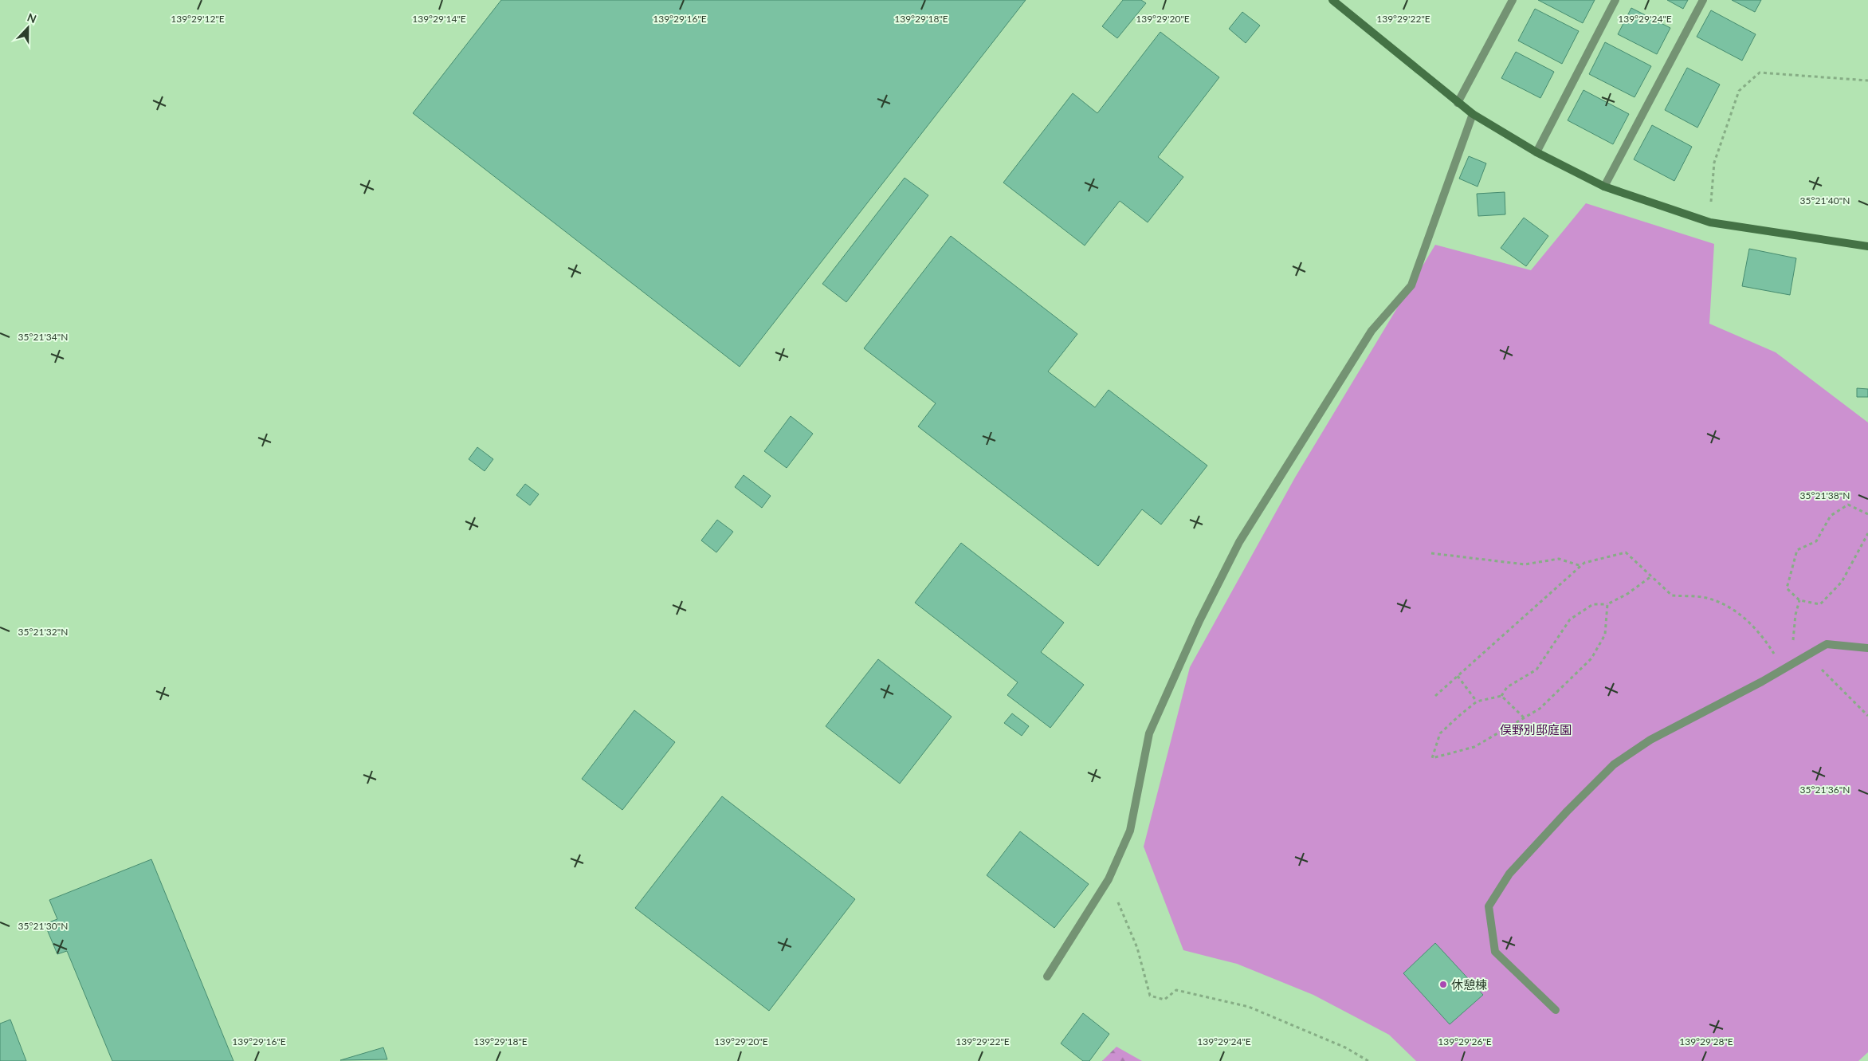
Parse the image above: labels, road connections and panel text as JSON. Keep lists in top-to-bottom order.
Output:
{
  "parks": ["俣野別邸庭園"],
  "places": ["休憩棟"],
  "north": "top",
  "coordinates": [
    "139°29'12\"E",
    "139°29'14\"E",
    "139°29'16\"E",
    "139°29'18\"E",
    "139°29'20\"E",
    "139°29'22\"E",
    "139°29'24\"E",
    "35°21'40\"N",
    "35°21'34\"N",
    "35°21'38\"N",
    "35°21'32\"N",
    "35°21'36\"N",
    "35°21'30\"N",
    "139°29'26\"E",
    "139°29'28\"E"
  ]
}
